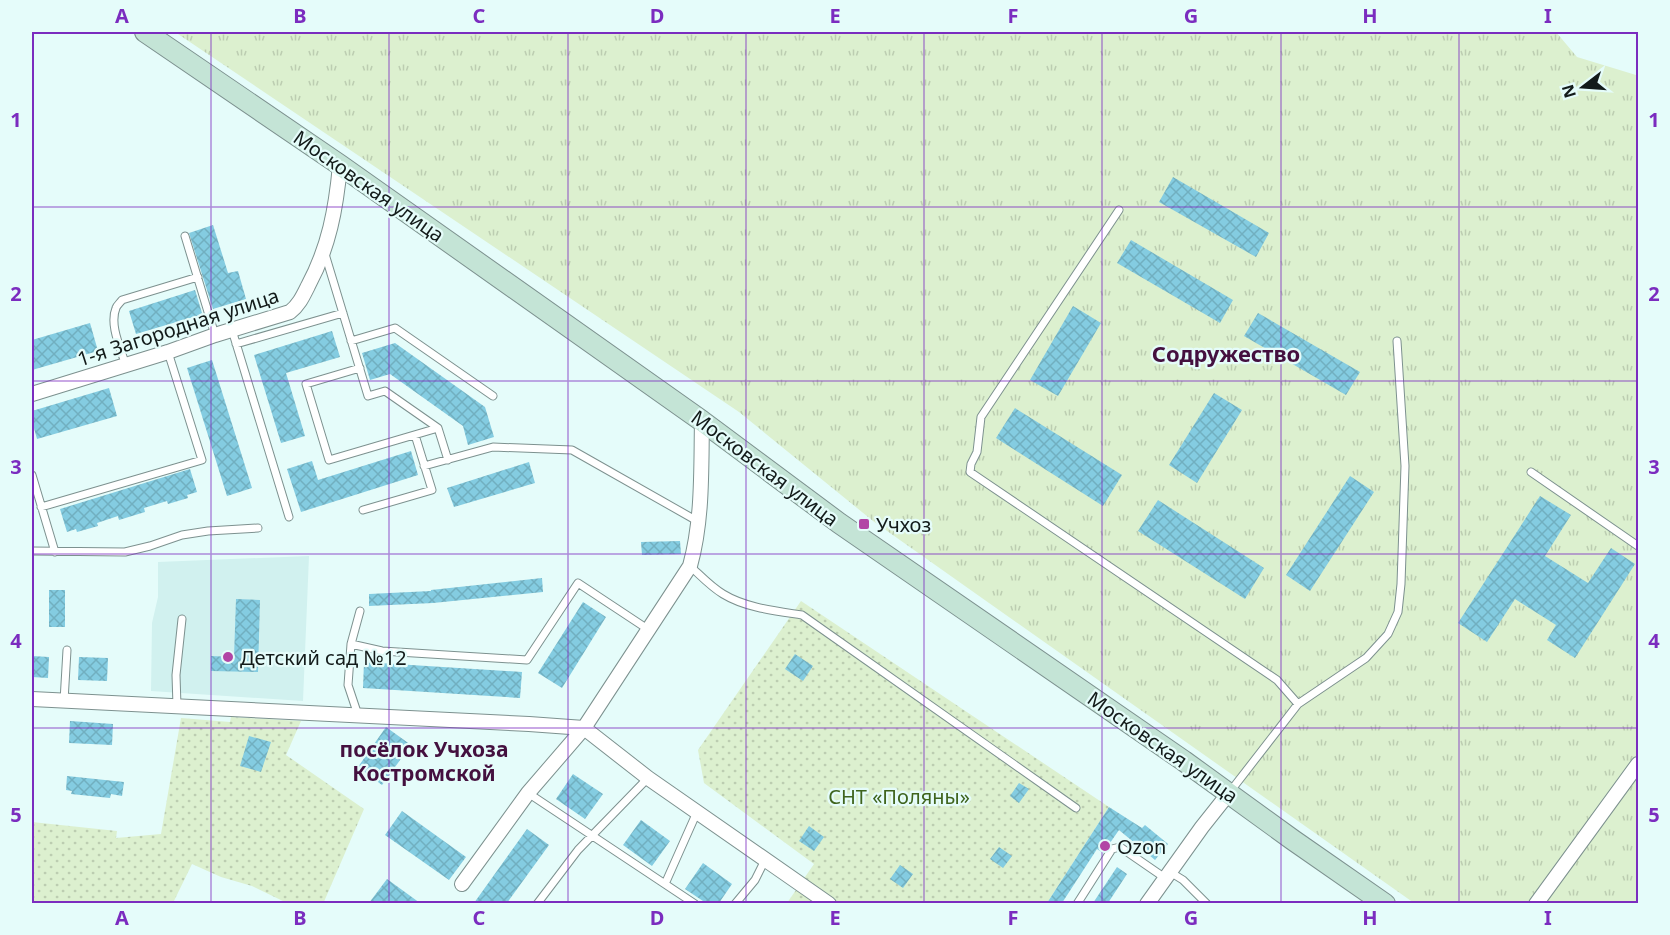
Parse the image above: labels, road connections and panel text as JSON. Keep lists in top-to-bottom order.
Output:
{
  "streets": {
    "main road": ["Московская улица"],
    "street": ["1-я Загородная улица"]
  },
  "crossings": [
    ["Московская улица", "1-я Загородная улица"]
  ],
  "districts": ["Содружество", "посёлок Учхоза Костромской"],
  "parks": ["СНТ «Поляны»"],
  "places": {
    "transit": ["Учхоз"],
    "other": ["Детский сад №12", "Ozon"]
  },
  "north": "left",
  "grid": {
    "columns": [
      "A",
      "B",
      "C",
      "D",
      "E",
      "F",
      "G",
      "H",
      "I"
    ],
    "rows": [
      "1",
      "2",
      "3",
      "4",
      "5"
    ]
  }
}
